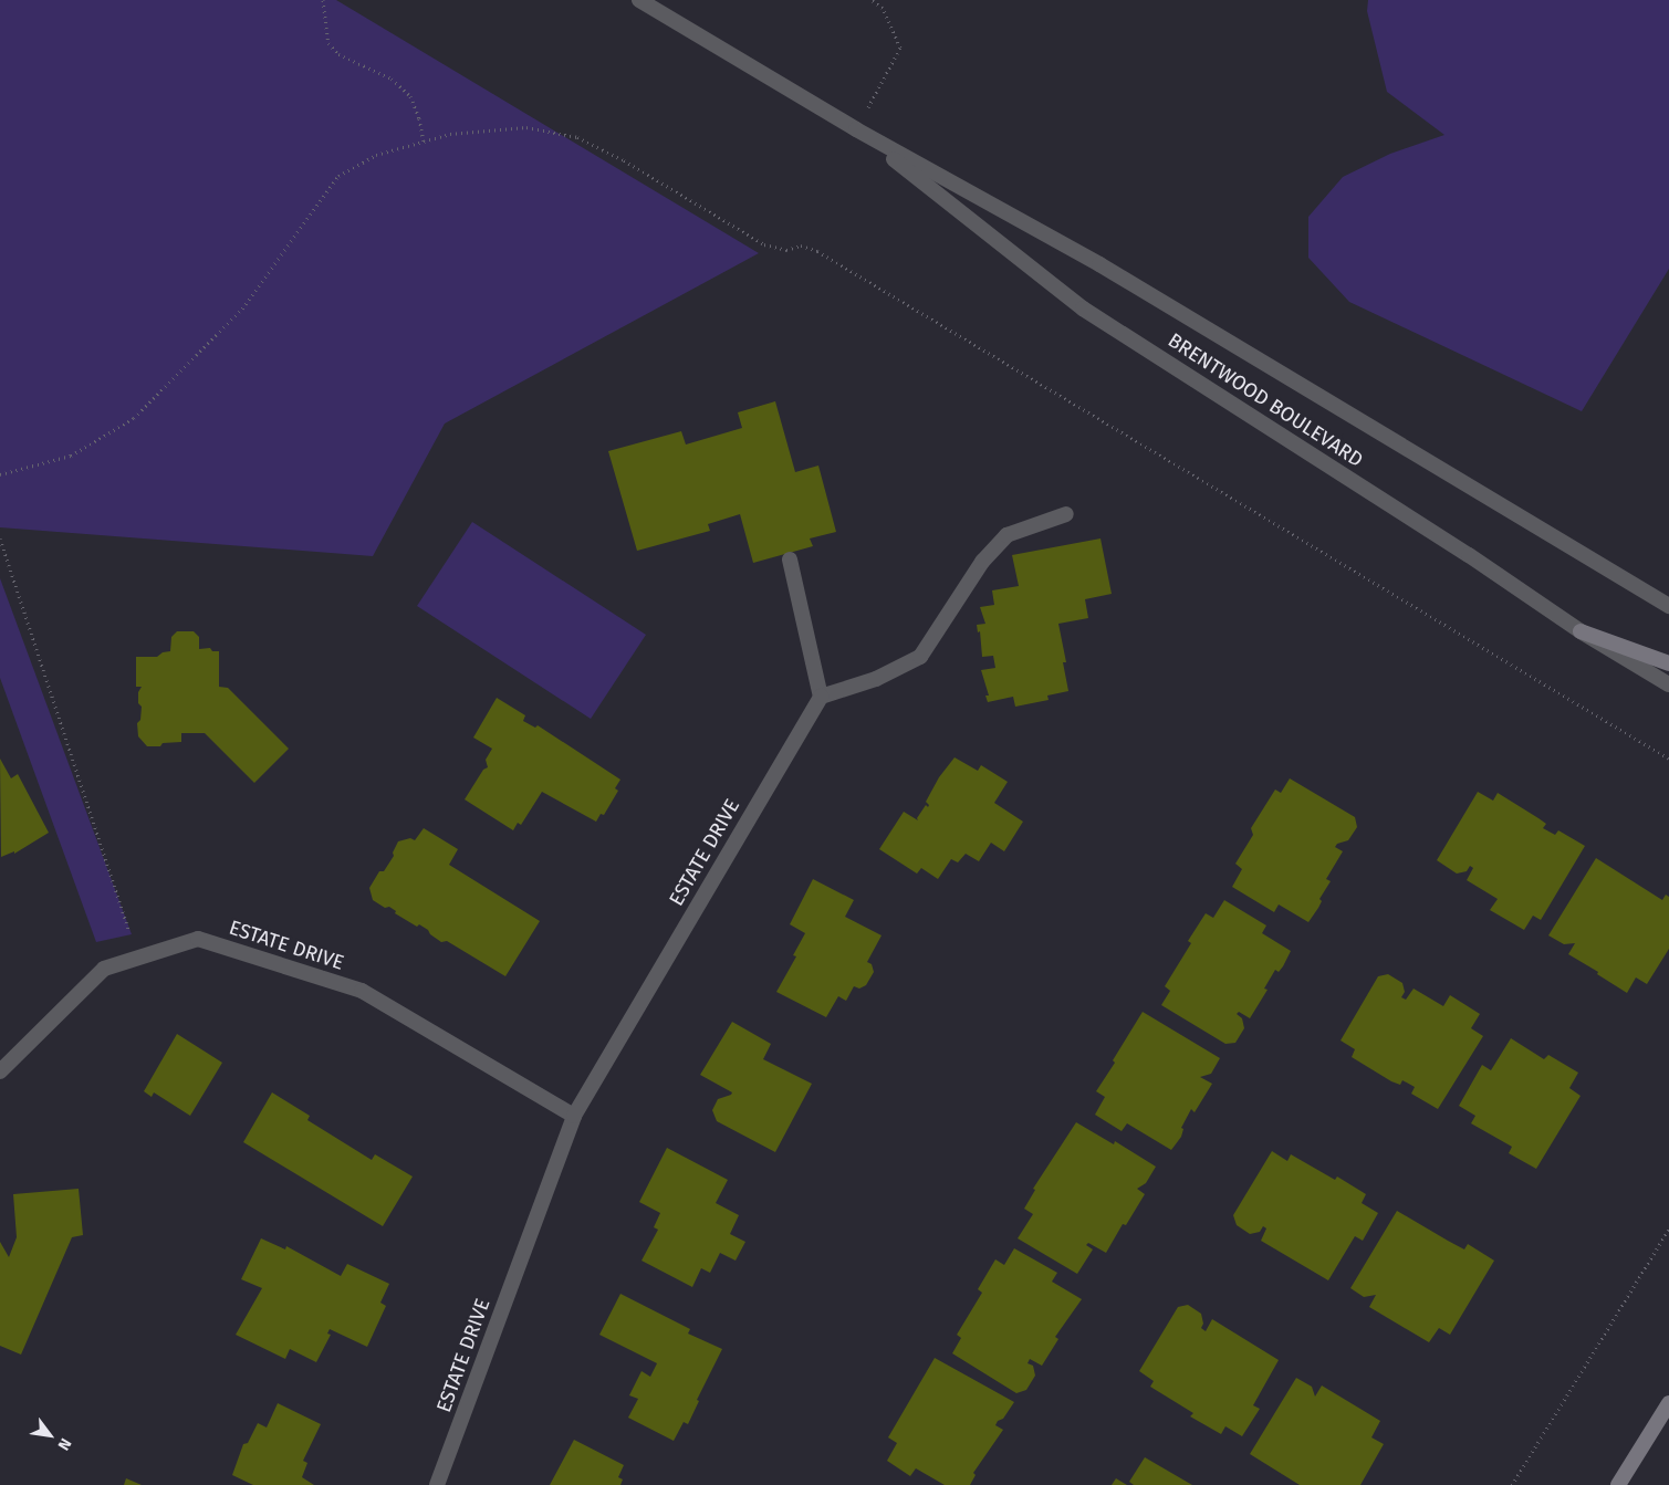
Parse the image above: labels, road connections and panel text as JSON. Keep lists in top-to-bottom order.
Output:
{
  "streets": {
    "street": ["BRENTWOOD BOULEVARD", "ESTATE DRIVE"]
  },
  "north": "bottom right"
}
